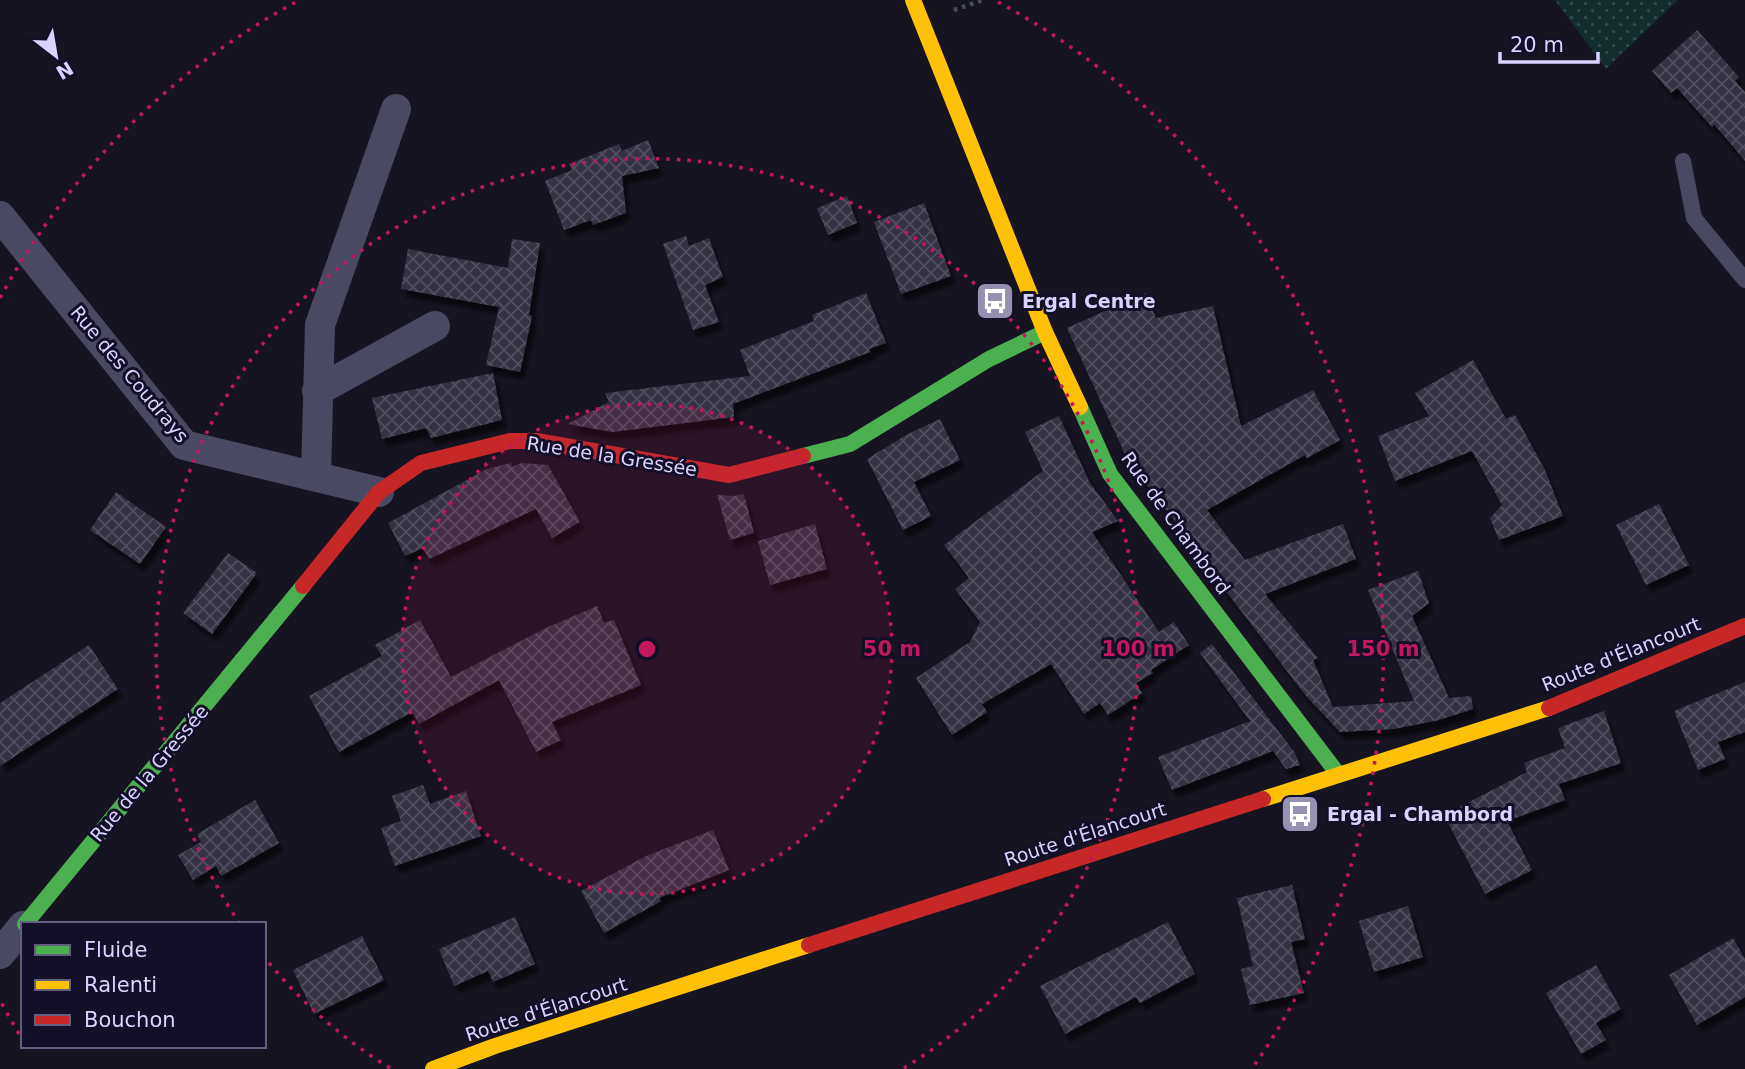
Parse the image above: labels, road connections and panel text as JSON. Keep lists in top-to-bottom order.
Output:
{
  "streets": {
    "street": [
      "Rue des Coudrays",
      "Rue de la Gressée",
      "Rue de Chambord",
      "Route d'Élancourt"
    ]
  },
  "crossings": [
    ["Rue des Coudrays", "Rue de la Gressée"],
    ["Rue de la Gressée", "Rue de Chambord"],
    ["Rue de Chambord", "Route d'Élancourt"]
  ],
  "places": {
    "bus stop": ["Ergal Centre", "Ergal - Chambord"]
  },
  "legend": ["Fluide", "Ralenti", "Bouchon"],
  "scale_bar": "20 m",
  "north": "bottom right",
  "rings": ["50 m", "100 m", "150 m"]
}
